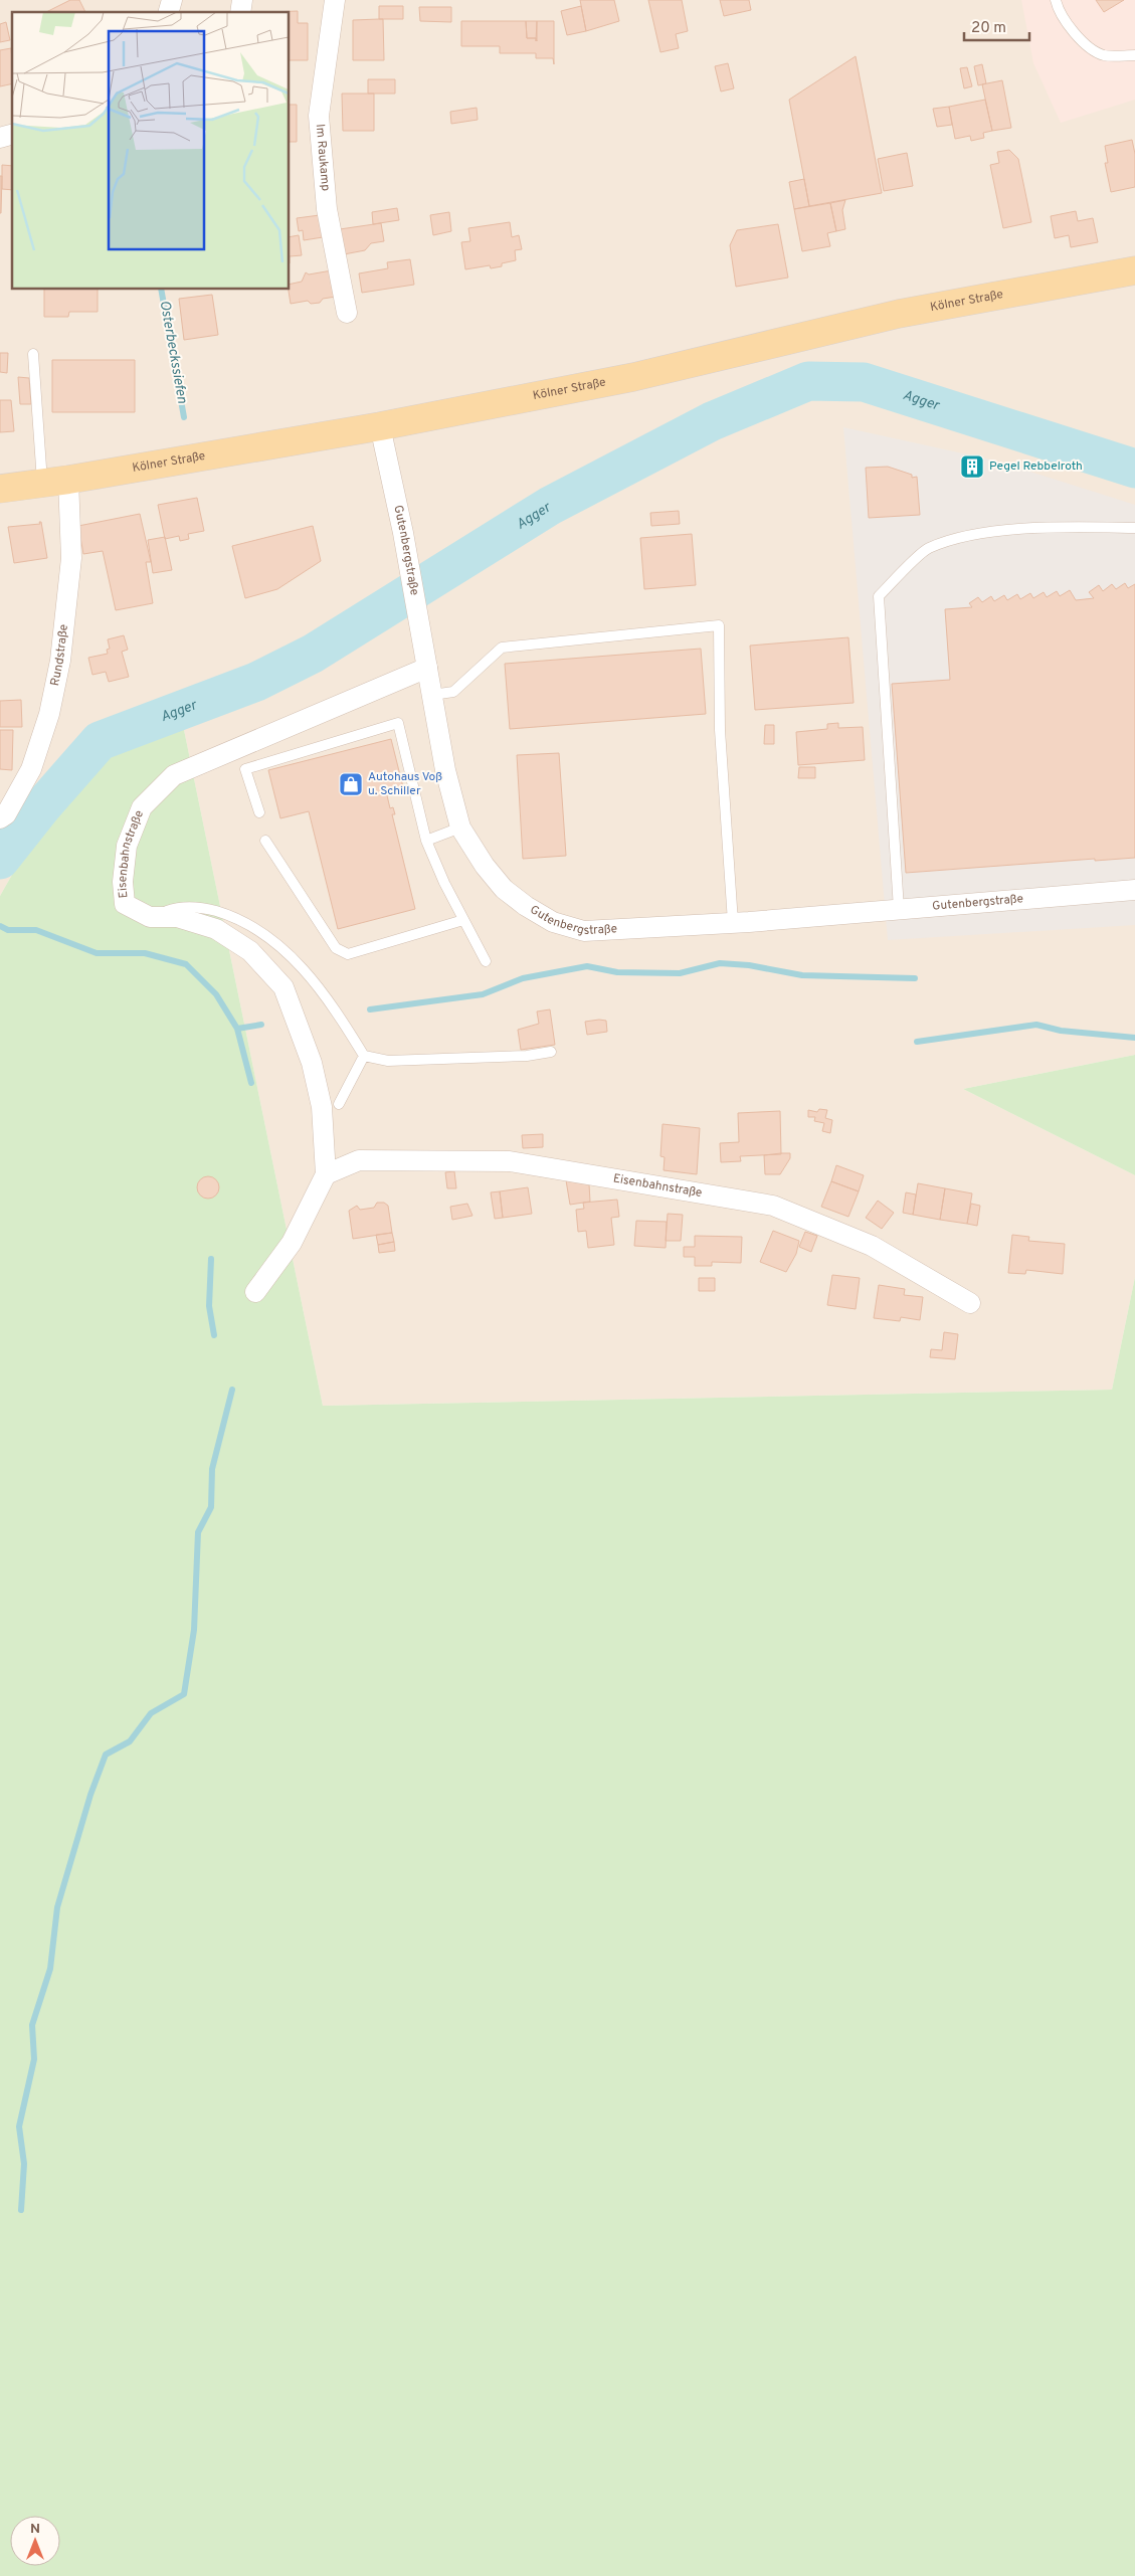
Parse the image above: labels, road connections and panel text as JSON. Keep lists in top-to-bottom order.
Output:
{
  "streets": {
    "main road": ["Kölner Straße"],
    "street": [
      "Im Raukamp",
      "Gutenbergstraße",
      "Rundstraße",
      "Eisenbahnstraße"
    ]
  },
  "crossings": [
    ["Kölner Straße", "Gutenbergstraße"],
    ["Kölner Straße", "Rundstraße"],
    ["Gutenbergstraße", "Eisenbahnstraße"]
  ],
  "water": ["Osterbeckssiefen", "Agger"],
  "places": {
    "building": ["Pegel Rebbelroth"],
    "shop": ["Autohaus Voß u. Schiller"]
  },
  "scale_bar": "20 m",
  "north": "top"
}
